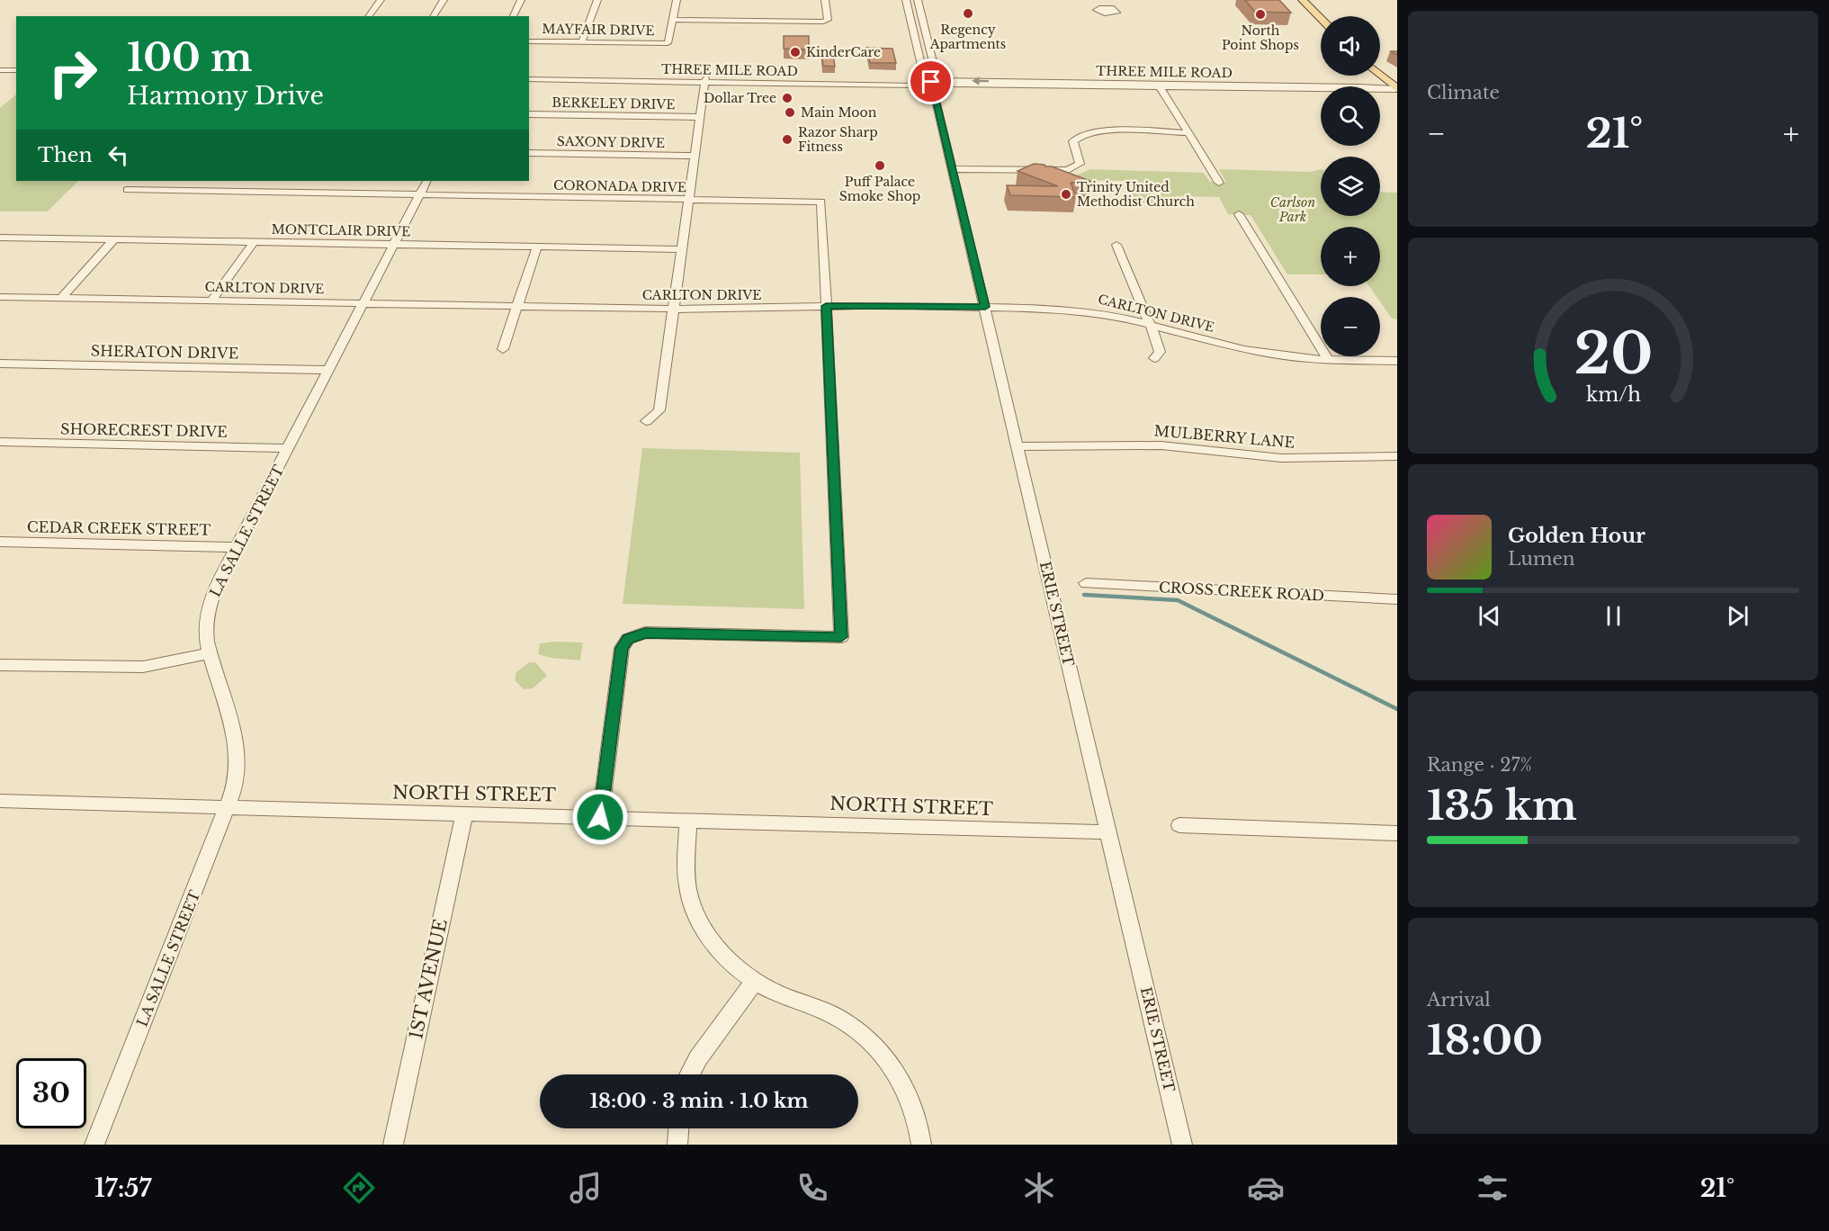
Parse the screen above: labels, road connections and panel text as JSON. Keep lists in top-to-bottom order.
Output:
{
  "streets": {
    "street": [
      "MAYFAIR DRIVE",
      "THREE MILE ROAD",
      "BERKELEY DRIVE",
      "SAXONY DRIVE",
      "CORONADA DRIVE",
      "MONTCLAIR DRIVE",
      "CARLTON DRIVE",
      "SHERATON DRIVE",
      "SHORECREST DRIVE",
      "MULBERRY LANE",
      "CEDAR CREEK STREET",
      "LA SALLE STREET",
      "CROSS CREEK ROAD",
      "ERIE STREET",
      "NORTH STREET",
      "1ST AVENUE"
    ]
  },
  "crossings": [
    ["THREE MILE ROAD", "ERIE STREET"],
    ["CORONADA DRIVE", "CARLTON DRIVE"],
    ["CORONADA DRIVE", "LA SALLE STREET"],
    ["MONTCLAIR DRIVE", "LA SALLE STREET"],
    ["CARLTON DRIVE", "LA SALLE STREET"],
    ["CARLTON DRIVE", "ERIE STREET"],
    ["SHERATON DRIVE", "LA SALLE STREET"],
    ["SHORECREST DRIVE", "LA SALLE STREET"],
    ["MULBERRY LANE", "ERIE STREET"],
    ["CEDAR CREEK STREET", "LA SALLE STREET"],
    ["LA SALLE STREET", "NORTH STREET"],
    ["ERIE STREET", "NORTH STREET"],
    ["NORTH STREET", "1ST AVENUE"]
  ],
  "parks": ["Carlson Park"],
  "places": [
    "Regency Apartments",
    "North Point Shops",
    "KinderCare",
    "Dollar Tree",
    "Main Moon",
    "Razor Sharp Fitness",
    "Puff Palace Smoke Shop",
    "Trinity United Methodist Church"
  ],
  "page": {
    "tile": [
      "Climate",
      ["Range · 27%", "135 km"],
      ["Arrival", "18:00"]
    ],
    "map_buttons": ["+", "−"],
    "turn": ["100 m", "Harmony Drive"],
    "heat": ["−", "21°", "+"],
    "then": "Then",
    "song": ["Golden Hour", "Lumen"],
    "limit": "30",
    "trip": "18:00 · 3 min · 1.0 km",
    "tabs": ["17:57", "21°"],
    "gauge": ["20", "km/h"]
  }
}
